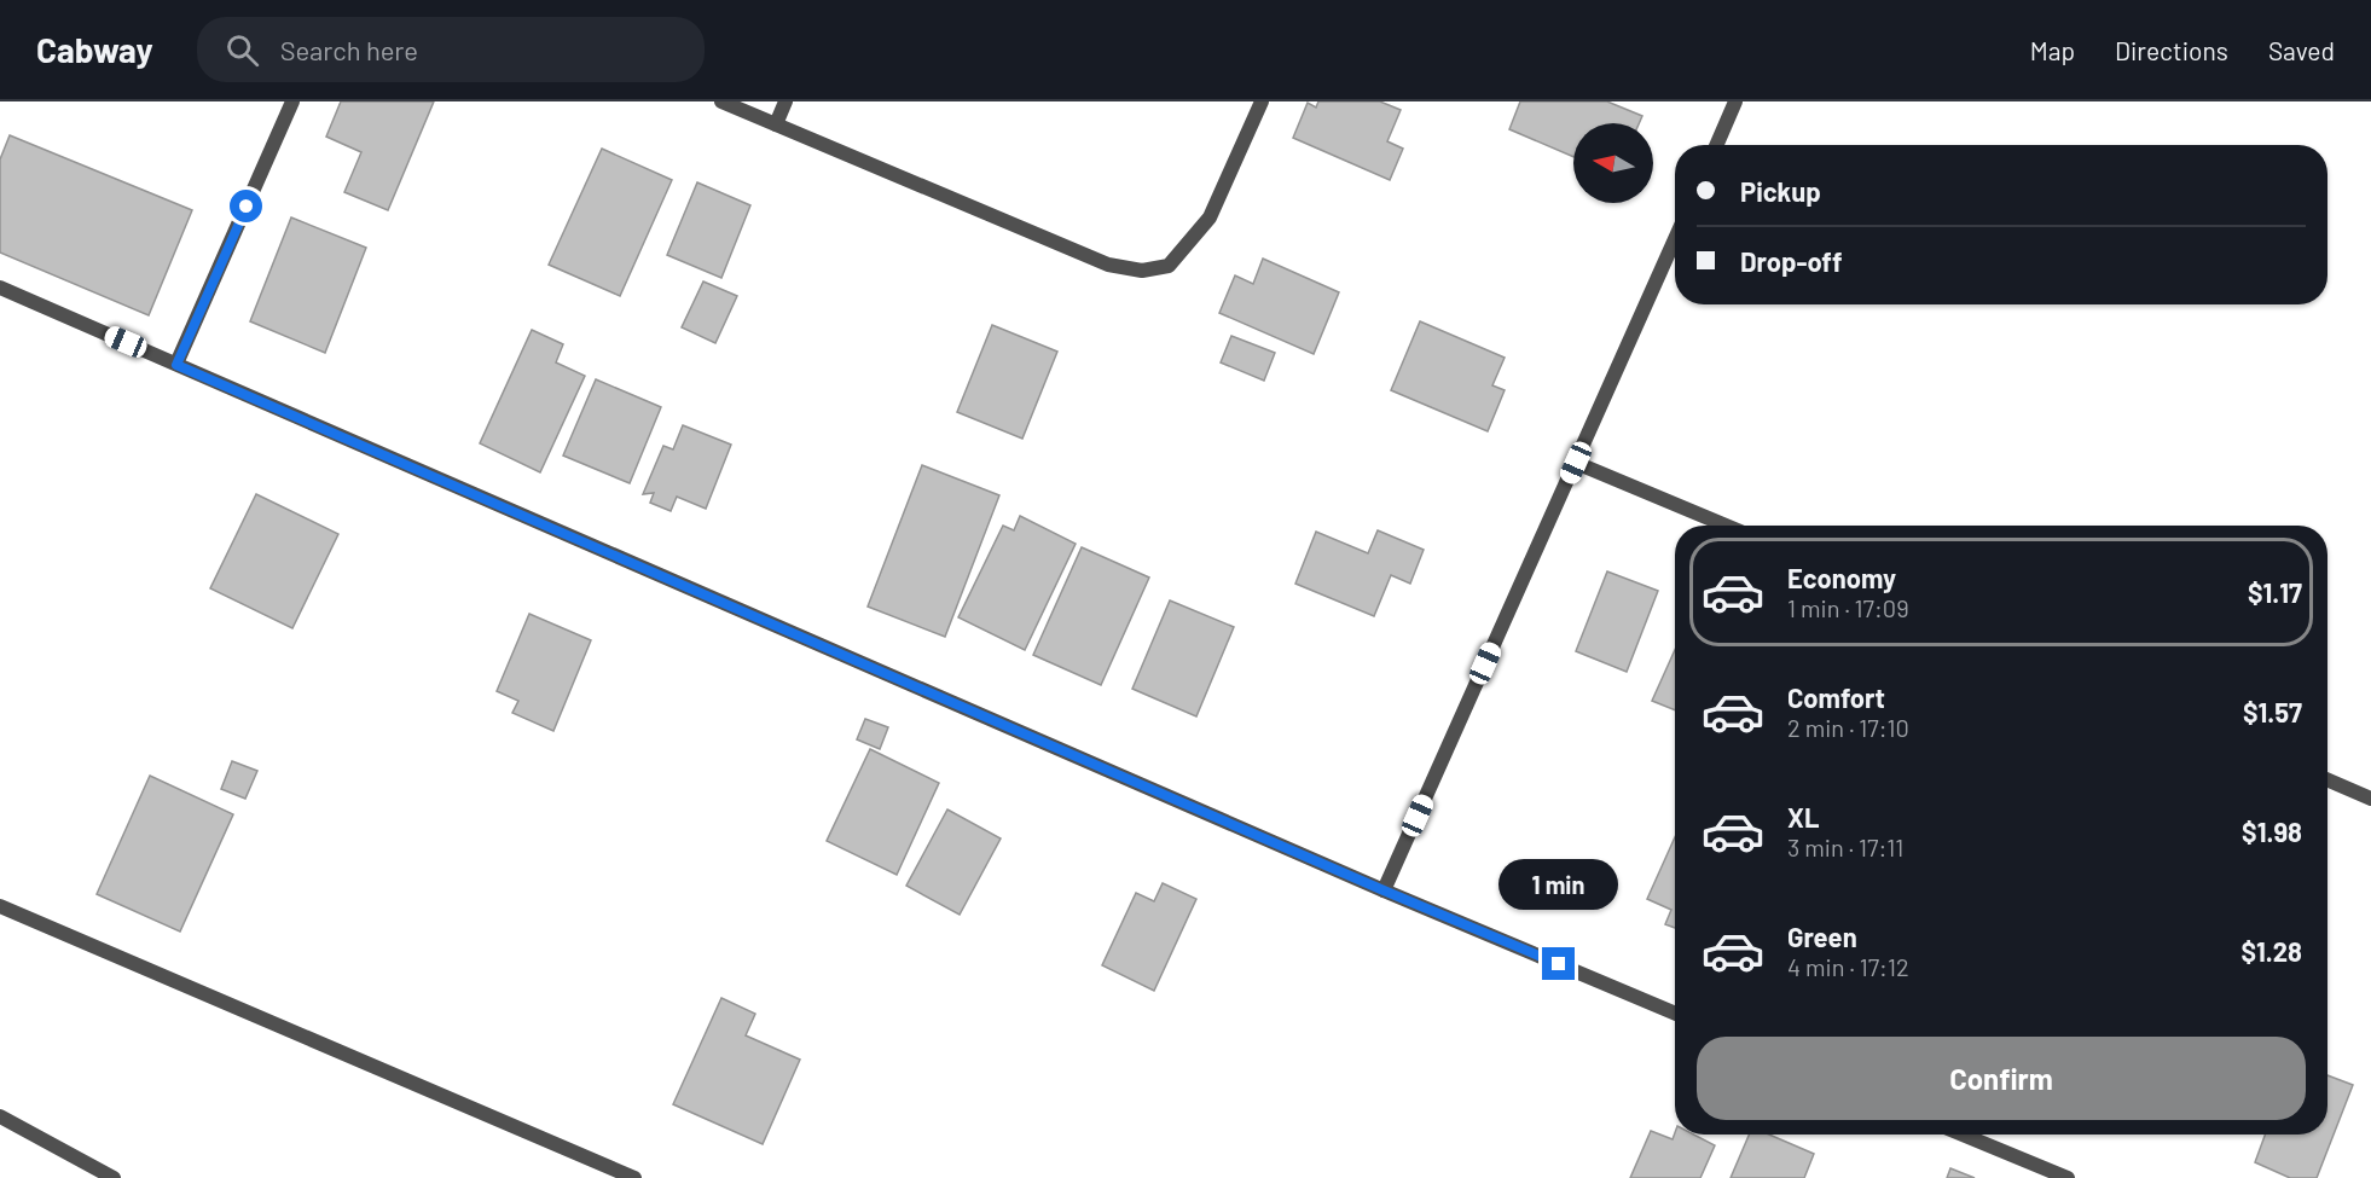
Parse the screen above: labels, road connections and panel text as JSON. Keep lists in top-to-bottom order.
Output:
{
  "north": "left",
  "page": {
    "header": "Cabway",
    "search": "Search here",
    "nav": ["Map", "Directions", "Saved"],
    "banner": ["Pickup", "Drop-off"],
    "list": [
      {
        "name": "Economy",
        "note": "1 min · 17:09",
        "value": "$1.17"
      },
      {
        "name": "Comfort",
        "note": "2 min · 17:10",
        "value": "$1.57"
      },
      {
        "name": "XL",
        "note": "3 min · 17:11",
        "value": "$1.98"
      },
      {
        "name": "Green",
        "note": "4 min · 17:12",
        "value": "$1.28"
      }
    ],
    "bubble": "1 min",
    "buttons": "Confirm"
  }
}
